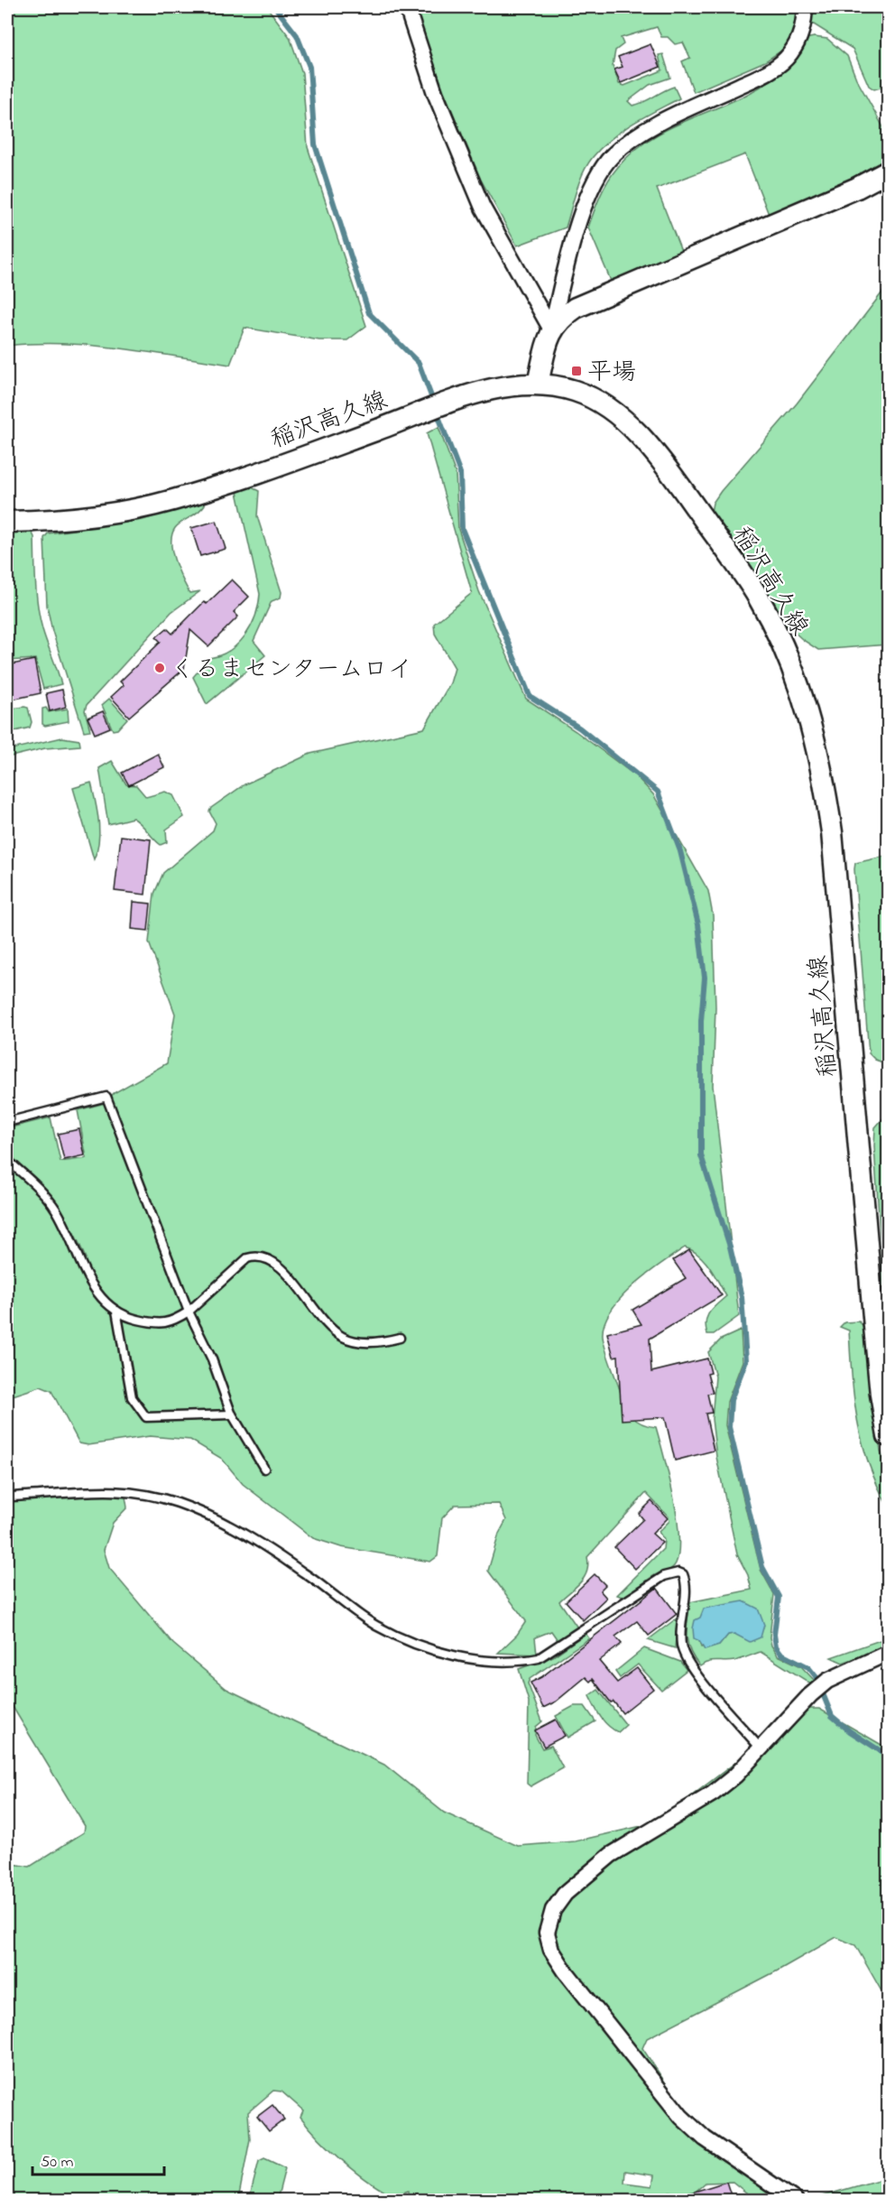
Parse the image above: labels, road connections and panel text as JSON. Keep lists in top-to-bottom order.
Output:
{
  "streets": {
    "main road": ["稲沢高久線"]
  },
  "places": {
    "transit": ["平場"],
    "other": ["くるまセンタームロイ"]
  },
  "scale_bar": "50 m"
}
